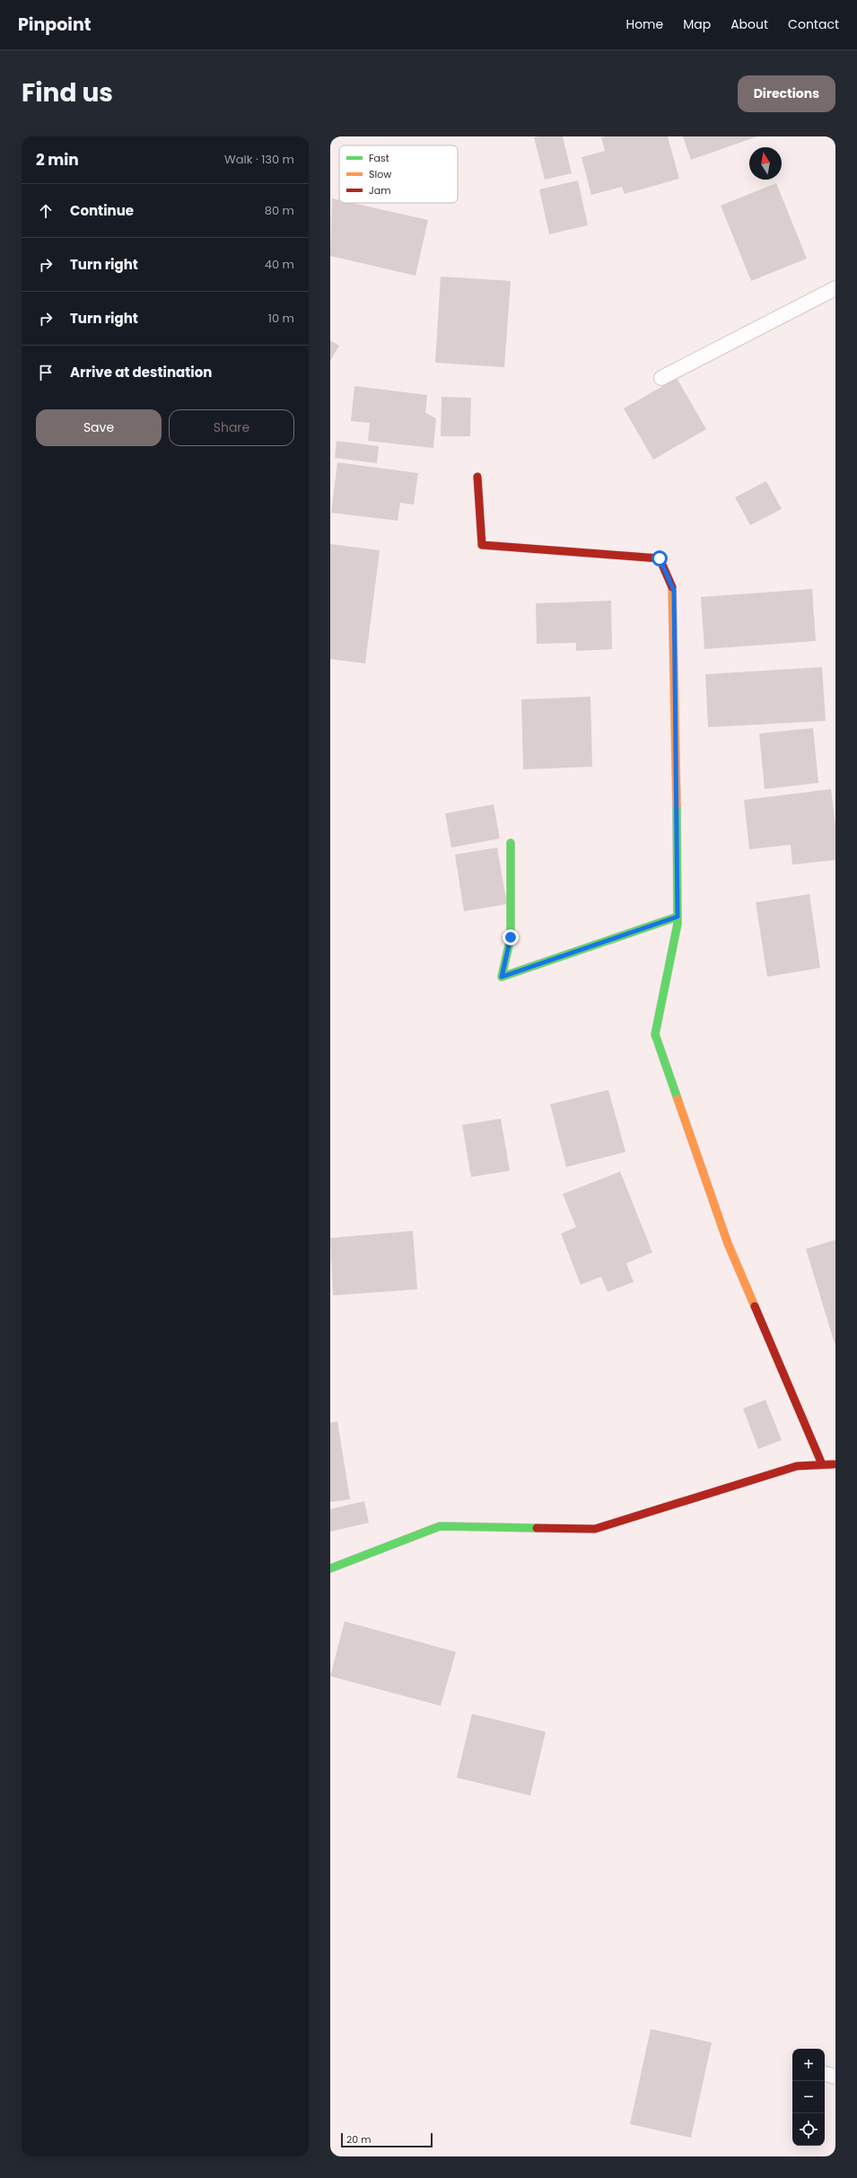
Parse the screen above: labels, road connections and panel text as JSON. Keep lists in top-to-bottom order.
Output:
{
  "legend": ["Fast", "Slow", "Jam"],
  "scale_bar": "20 m",
  "north": "top",
  "page": {
    "header": "Pinpoint",
    "nav": [
      "Home",
      "Map",
      "About",
      "Contact"
    ],
    "title": "Find us",
    "buttons": [
      "Directions",
      ["Save", "Share"]
    ],
    "heading": ["2 min", "Walk · 130 m"],
    "list": [
      ["Continue", "80 m"],
      ["Turn right", "40 m"],
      ["Turn right", "10 m"],
      "Arrive at destination"
    ],
    "map_buttons": ["+", "−"],
    "scale": "20 m"
  }
}
